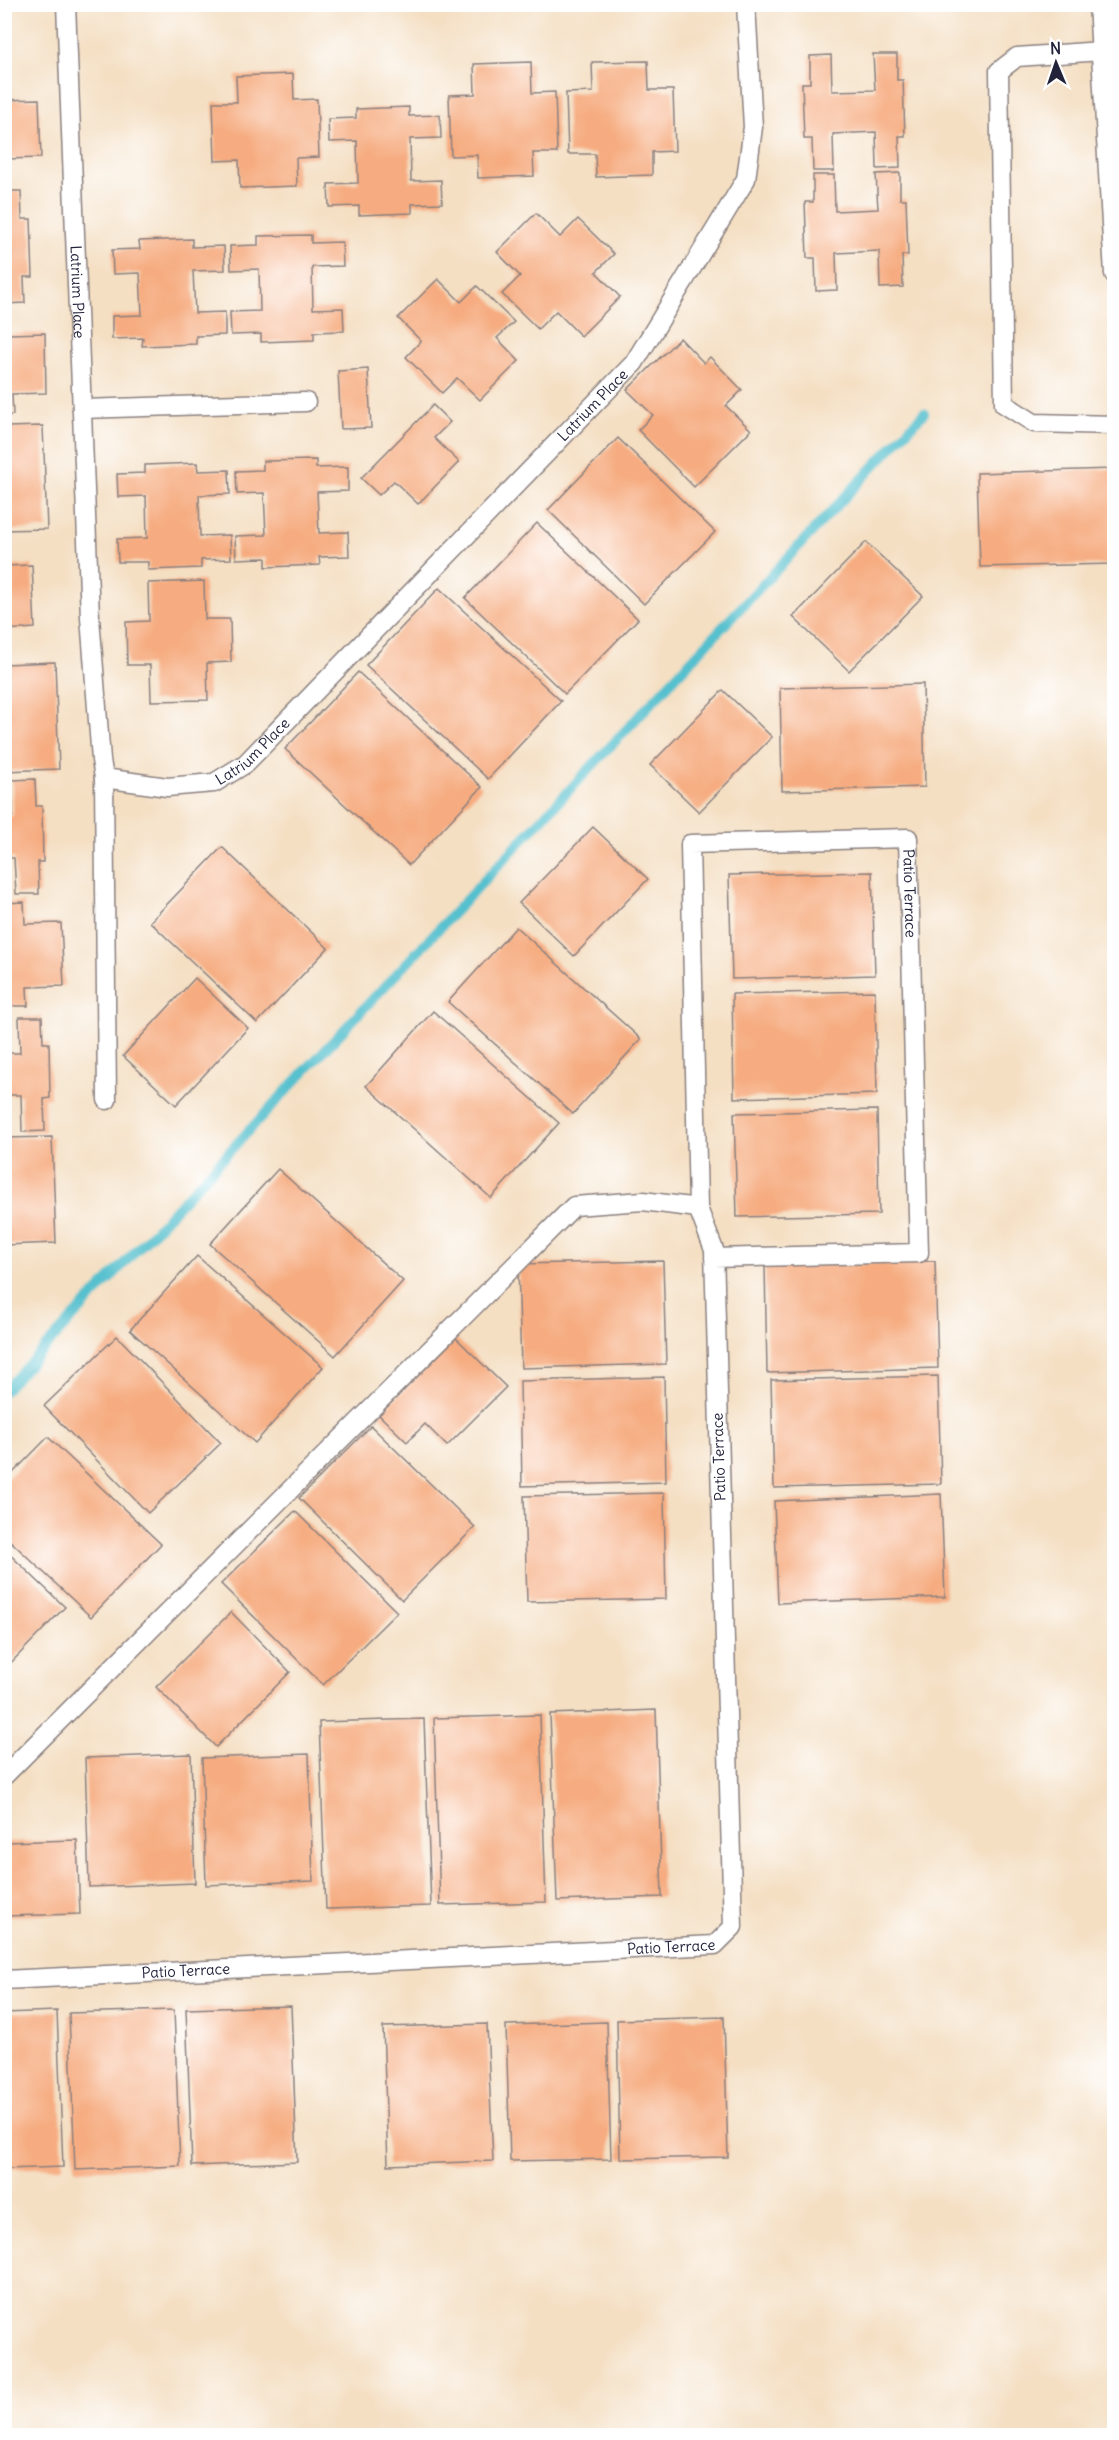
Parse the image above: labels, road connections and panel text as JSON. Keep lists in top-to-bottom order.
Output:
{
  "streets": {
    "lane": ["Latrium Place", "Patio Terrace"]
  },
  "north": "top"
}
